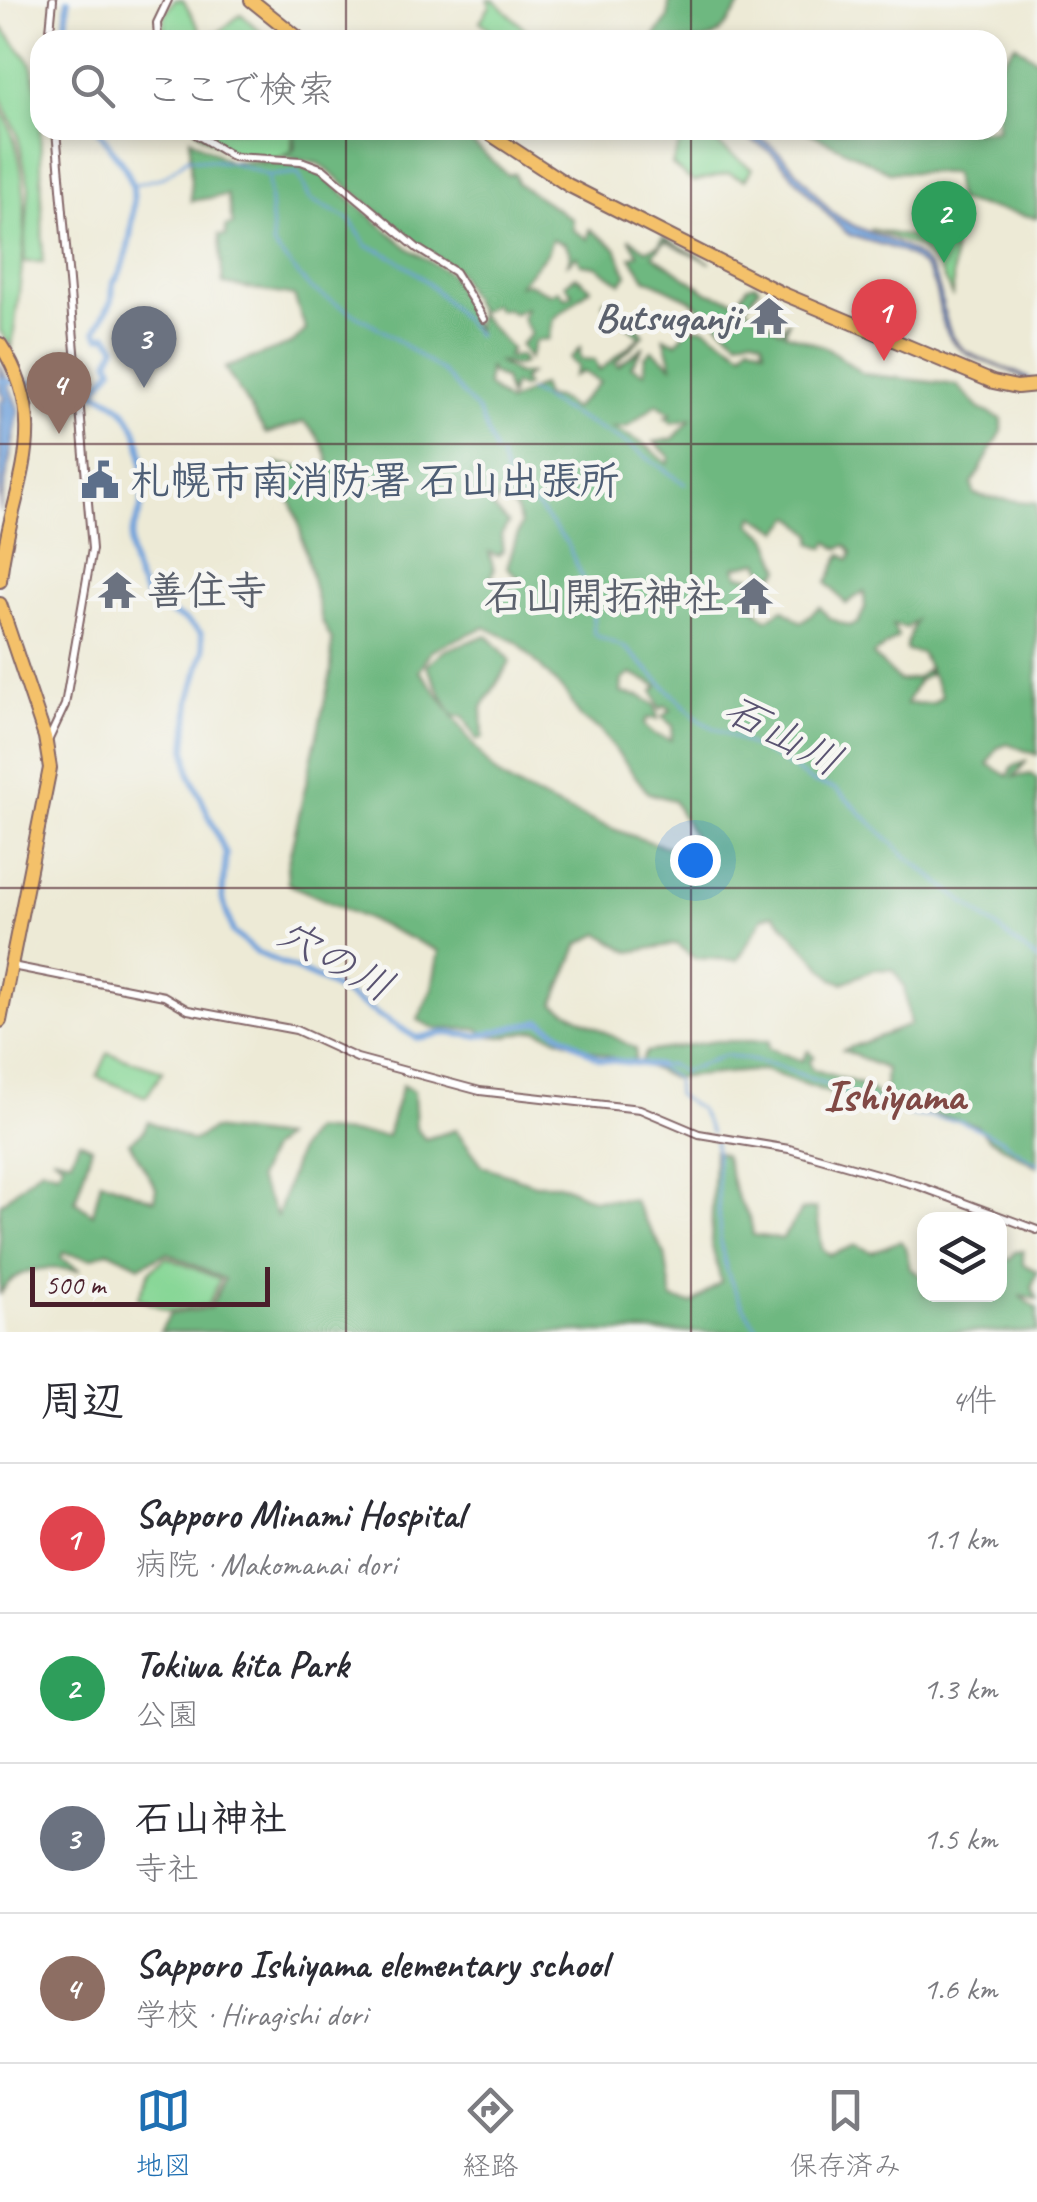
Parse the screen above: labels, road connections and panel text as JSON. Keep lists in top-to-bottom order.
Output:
{
  "districts": ["Ishiyama"],
  "water": ["石山川", "穴の川"],
  "places": {
    "temple": ["Butsuganji", "善住寺", "石山開拓神社"],
    "public building": ["札幌市南消防署 石山出張所"]
  },
  "scale_bar": "500 m",
  "page": {
    "search": "ここで検索",
    "pins": [
      "2",
      "1",
      "3",
      "4"
    ],
    "scale": "500 m",
    "heading": ["周辺", "4件"],
    "list": [
      {
        "mark": "1",
        "name": "Sapporo Minami Hospital",
        "note": "病院 · Makomanai dori",
        "value": "1.1 km"
      },
      {
        "mark": "2",
        "name": "Tokiwa kita Park",
        "note": "公園",
        "value": "1.3 km"
      },
      {
        "mark": "3",
        "name": "石山神社",
        "note": "寺社",
        "value": "1.5 km"
      },
      {
        "mark": "4",
        "name": "Sapporo Ishiyama elementary school",
        "note": "学校 · Hiragishi dori",
        "value": "1.6 km"
      }
    ],
    "nav": ["地図", "経路", "保存済み"]
  }
}
